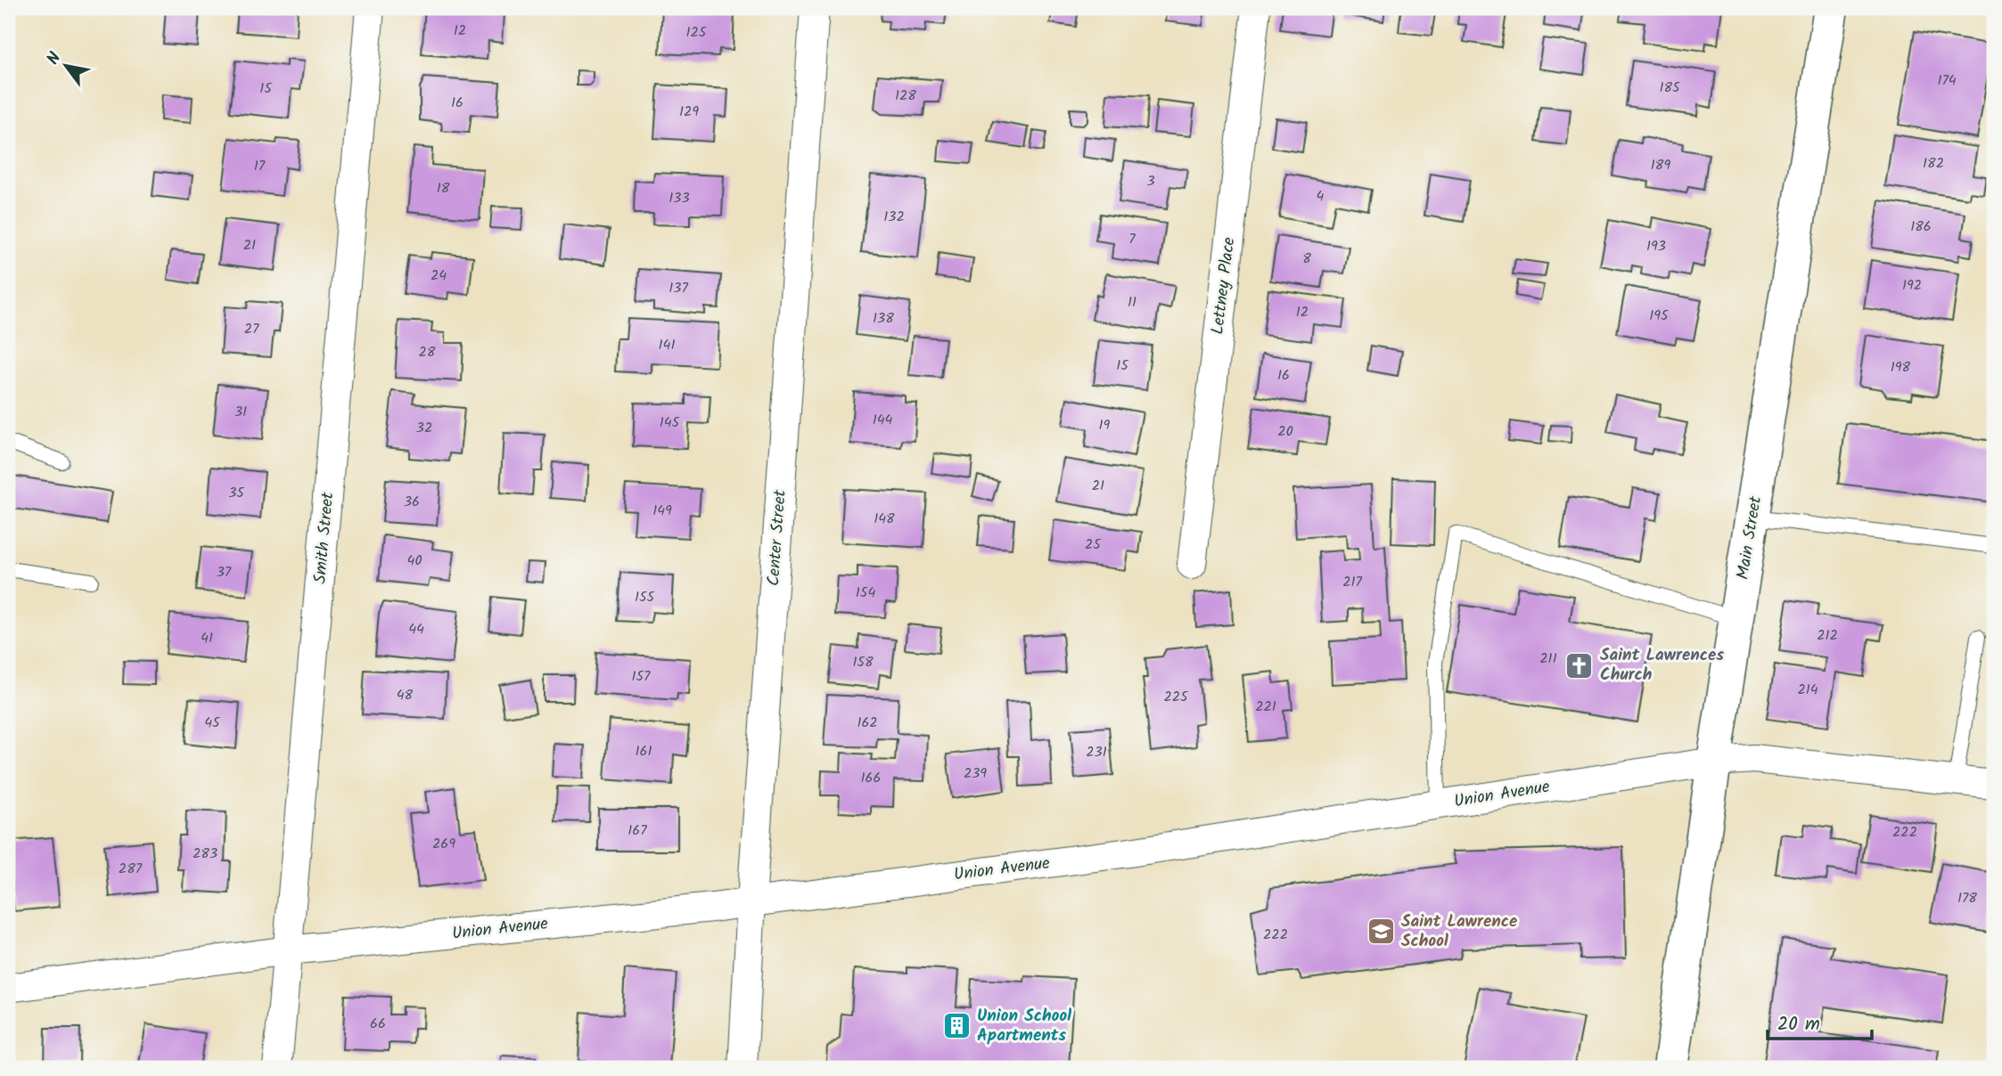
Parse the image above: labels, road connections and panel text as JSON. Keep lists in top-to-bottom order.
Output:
{
  "streets": {
    "street": [
      "Lettney Place",
      "Smith Street",
      "Center Street",
      "Main Street",
      "Union Avenue"
    ]
  },
  "crossings": [
    ["Smith Street", "Union Avenue"],
    ["Center Street", "Union Avenue"],
    ["Main Street", "Union Avenue"]
  ],
  "places": {
    "church": ["Saint Lawrences Church"],
    "school or university": ["Saint Lawrence School"],
    "building": ["Union School Apartments"]
  },
  "house_numbers": [
    "12",
    "125",
    "174",
    "185",
    "15",
    "128",
    "16",
    "129",
    "182",
    "189",
    "17",
    "3",
    "18",
    "4",
    "133",
    "132",
    "186",
    "7",
    "21",
    "193",
    "8",
    "24",
    "192",
    "137",
    "11",
    "12",
    "195",
    "138",
    "27",
    "141",
    "28",
    "15",
    "198",
    "16",
    "31",
    "144",
    "145",
    "19",
    "32",
    "20",
    "21",
    "35",
    "36",
    "149",
    "148",
    "25",
    "40",
    "37",
    "217",
    "154",
    "155",
    "44",
    "212",
    "41",
    "211",
    "158",
    "157",
    "214",
    "48",
    "225",
    "221",
    "45",
    "162",
    "161",
    "231",
    "239",
    "166",
    "167",
    "222",
    "269",
    "283",
    "287",
    "178",
    "222",
    "66"
  ],
  "scale_bar": "20 m",
  "north": "top left"
}
